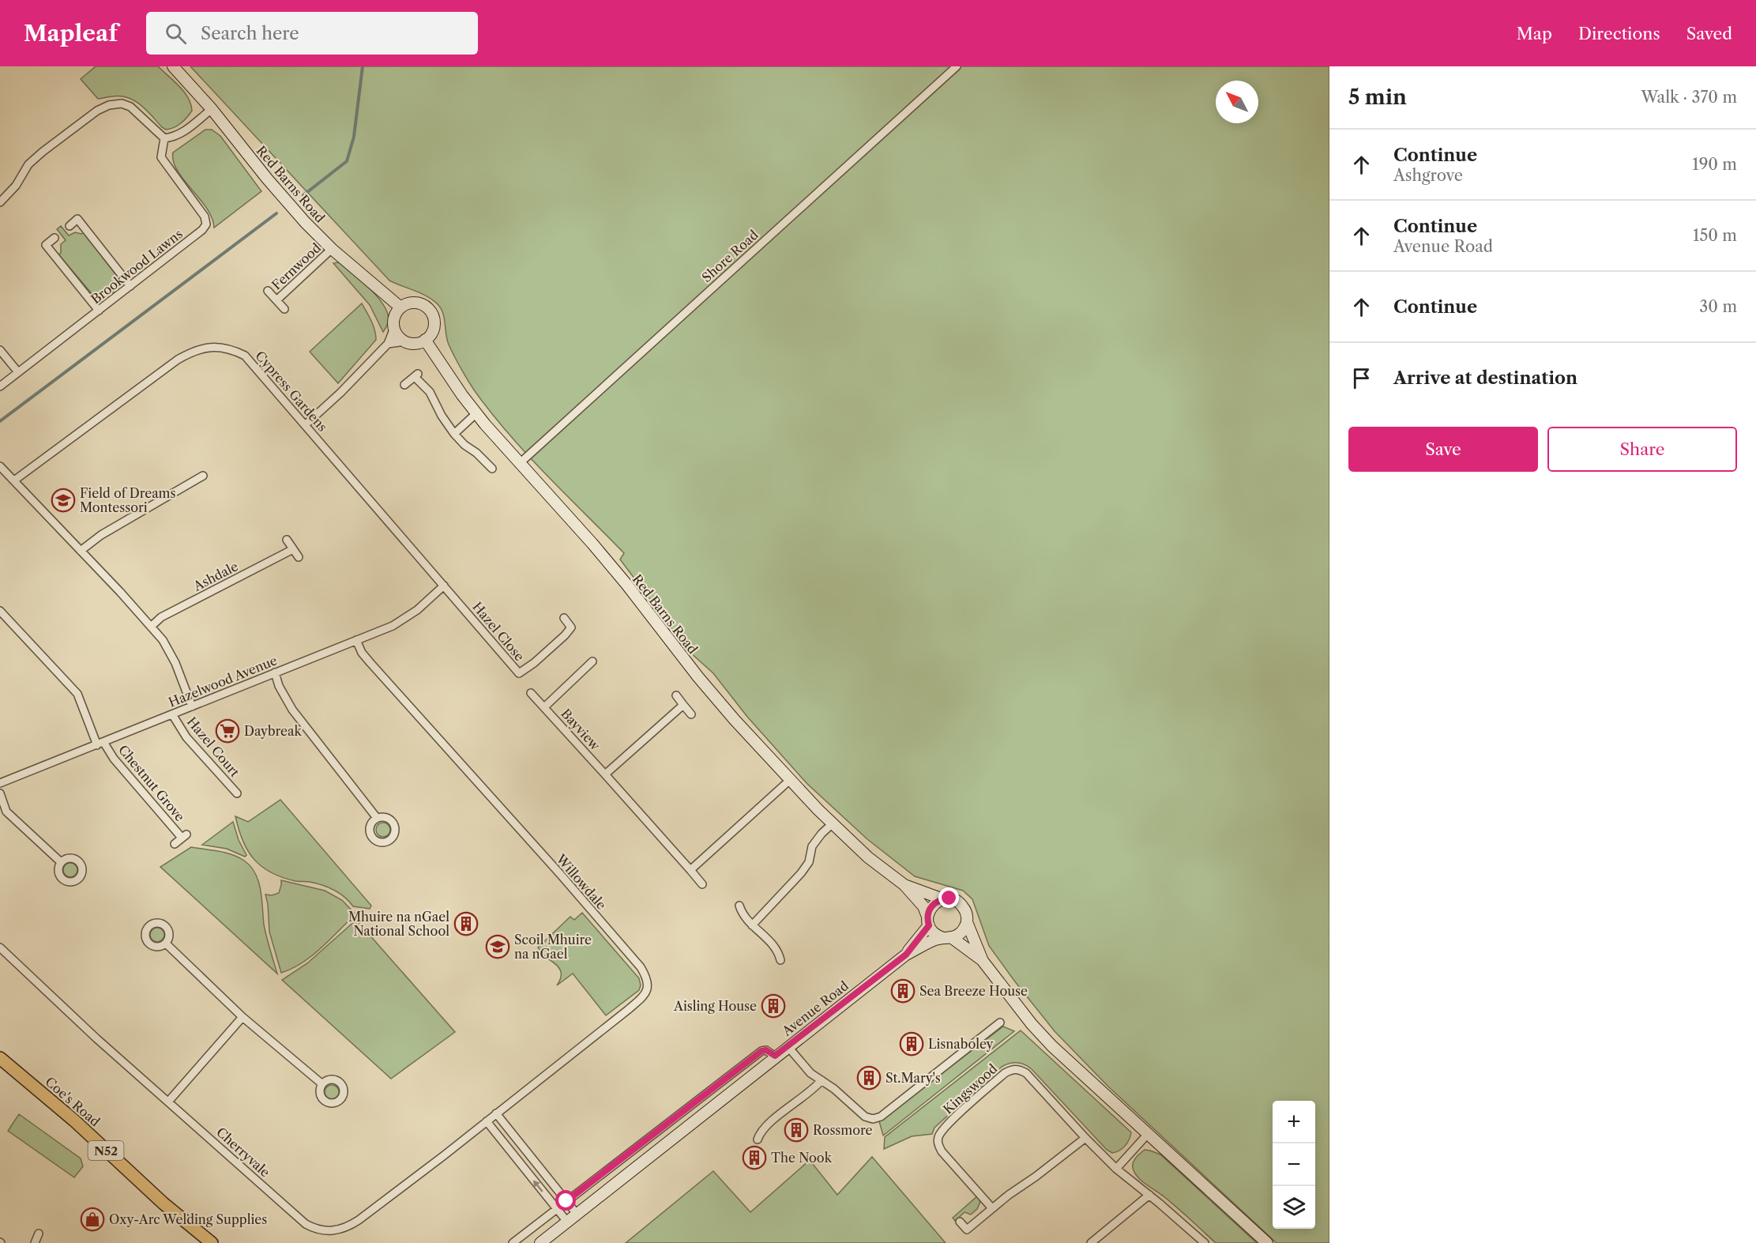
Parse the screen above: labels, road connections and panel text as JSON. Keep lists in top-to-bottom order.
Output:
{
  "streets": {
    "main road": ["Coe's Road", "N52"],
    "street": [
      "Red Barns Road",
      "Shore Road",
      "Brookwood Lawns",
      "Fernwood",
      "Cypress Gardens",
      "Ashdale",
      "Hazel Close",
      "Hazelwood Avenue",
      "Bayview",
      "Hazel Court",
      "Chestnut Grove",
      "Willowdale",
      "Avenue Road",
      "Kingswood",
      "Cherryvale"
    ]
  },
  "crossings": [
    ["Red Barns Road", "Shore Road"],
    ["Red Barns Road", "Fernwood"],
    ["Red Barns Road", "Avenue Road"],
    ["Cypress Gardens", "Hazel Close"],
    ["Cypress Gardens", "Hazelwood Avenue"],
    ["Hazel Close", "Hazelwood Avenue"],
    ["Hazelwood Avenue", "Hazel Court"],
    ["Hazelwood Avenue", "Chestnut Grove"],
    ["Hazelwood Avenue", "Willowdale"],
    ["Willowdale", "Cherryvale"]
  ],
  "places": {
    "school or university": ["Field of Dreams Montessori", "Scoil Mhuire na nGael"],
    "supermarket": ["Daybreak"],
    "building": [
      "Mhuire na nGael National School",
      "Sea Breeze House",
      "Aisling House",
      "Lisnaboley",
      "St.Mary's",
      "Rossmore",
      "The Nook"
    ],
    "shop": ["Oxy-Arc Welding Supplies"]
  },
  "north": "top left",
  "page": {
    "header": "Mapleaf",
    "search": "Search here",
    "nav": ["Map", "Directions", "Saved"],
    "heading": ["5 min", "Walk · 370 m"],
    "list": [
      ["Continue", "Ashgrove", "190 m"],
      ["Continue", "Avenue Road", "150 m"],
      ["Continue", "30 m"],
      "Arrive at destination"
    ],
    "buttons": ["Save", "Share"],
    "map_buttons": ["+", "−"]
  }
}
